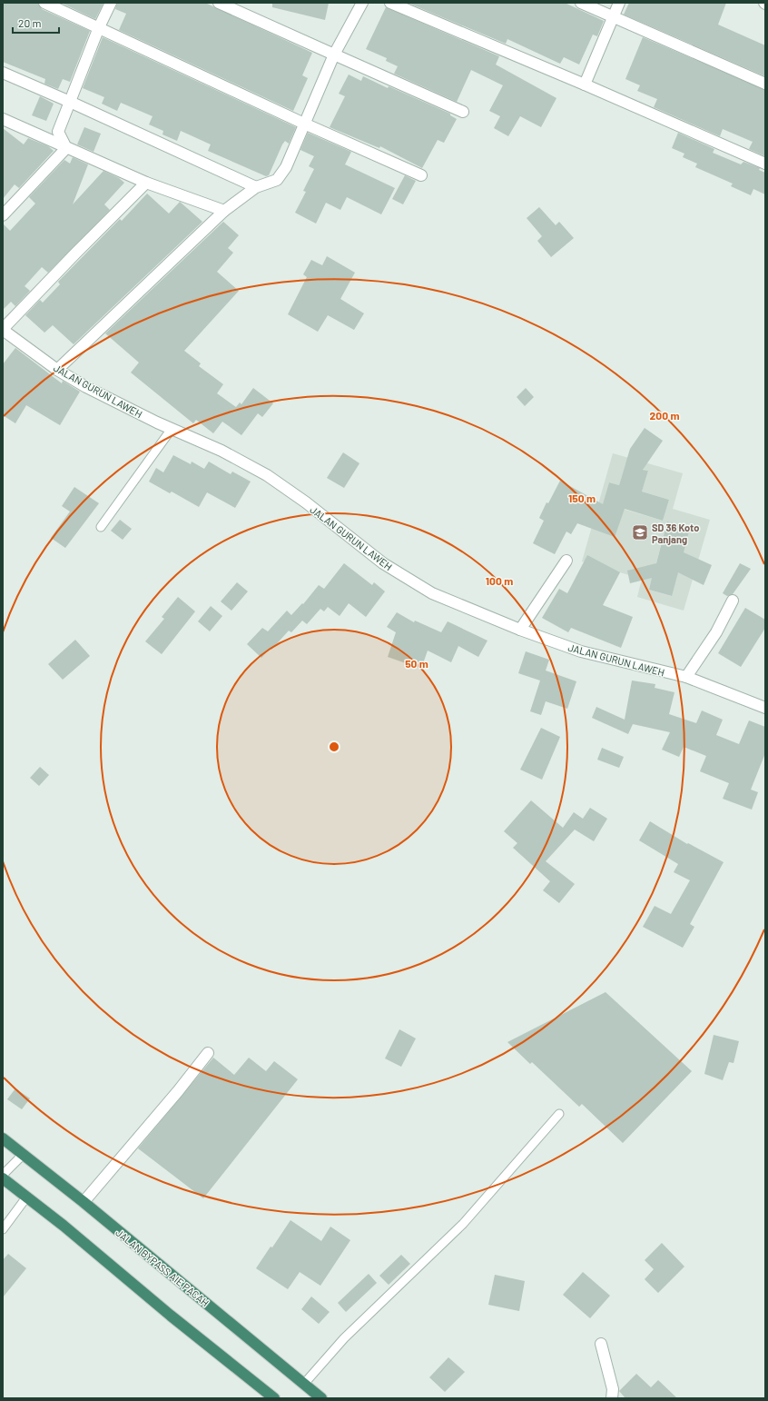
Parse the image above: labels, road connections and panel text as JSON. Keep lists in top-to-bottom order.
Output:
{
  "streets": {
    "highway": ["JALAN BYPASS AIE PACAH"],
    "street": ["JALAN GURUN LAWEH"]
  },
  "places": {
    "school or university": ["SD 36 Koto Panjang"]
  },
  "scale_bar": "20 m",
  "rings": [
    "200 m",
    "150 m",
    "100 m",
    "50 m"
  ]
}
